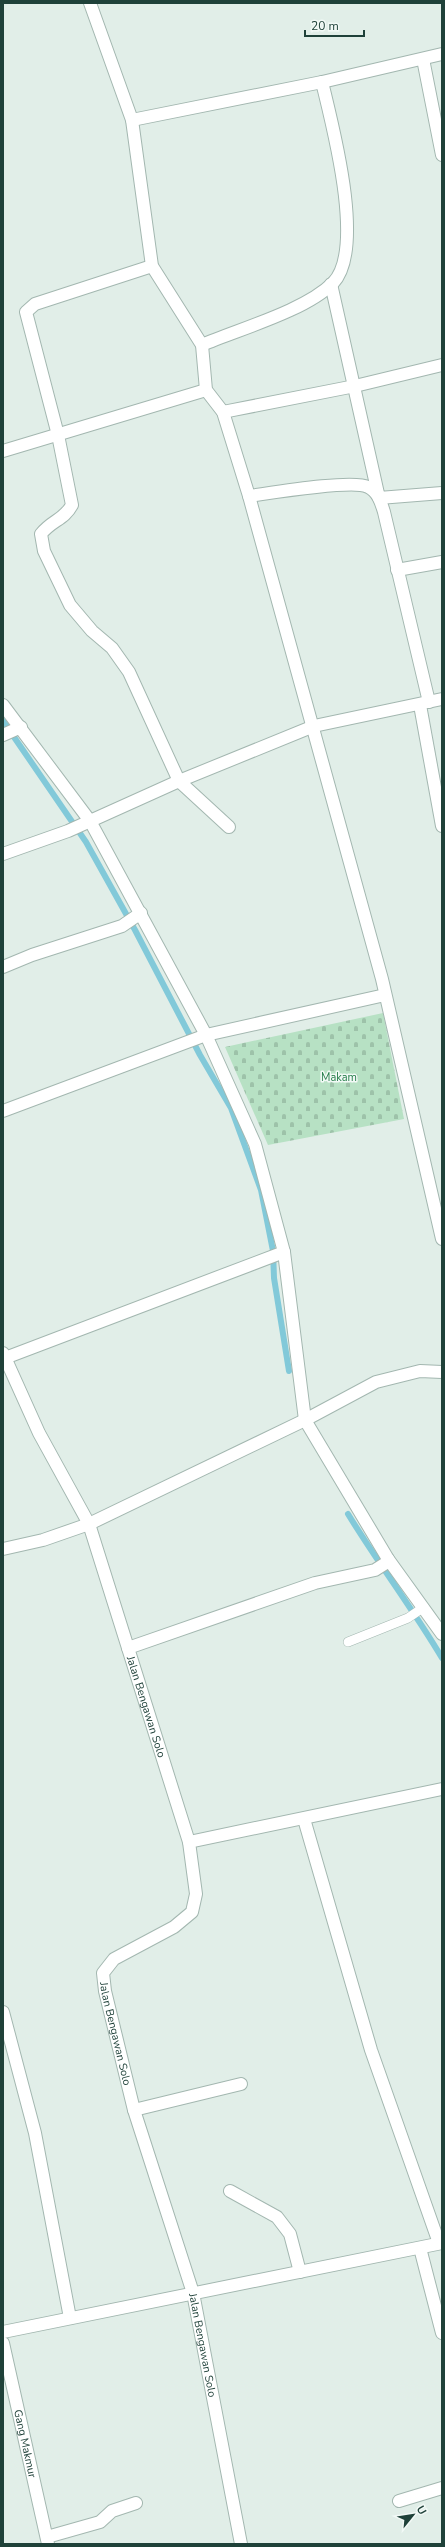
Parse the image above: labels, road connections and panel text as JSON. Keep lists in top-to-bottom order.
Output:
{
  "streets": {
    "street": ["Jalan Bengawan Solo", "Gang Makmur"]
  },
  "parks": ["Makam"],
  "scale_bar": "20 m",
  "north": "top right"
}
